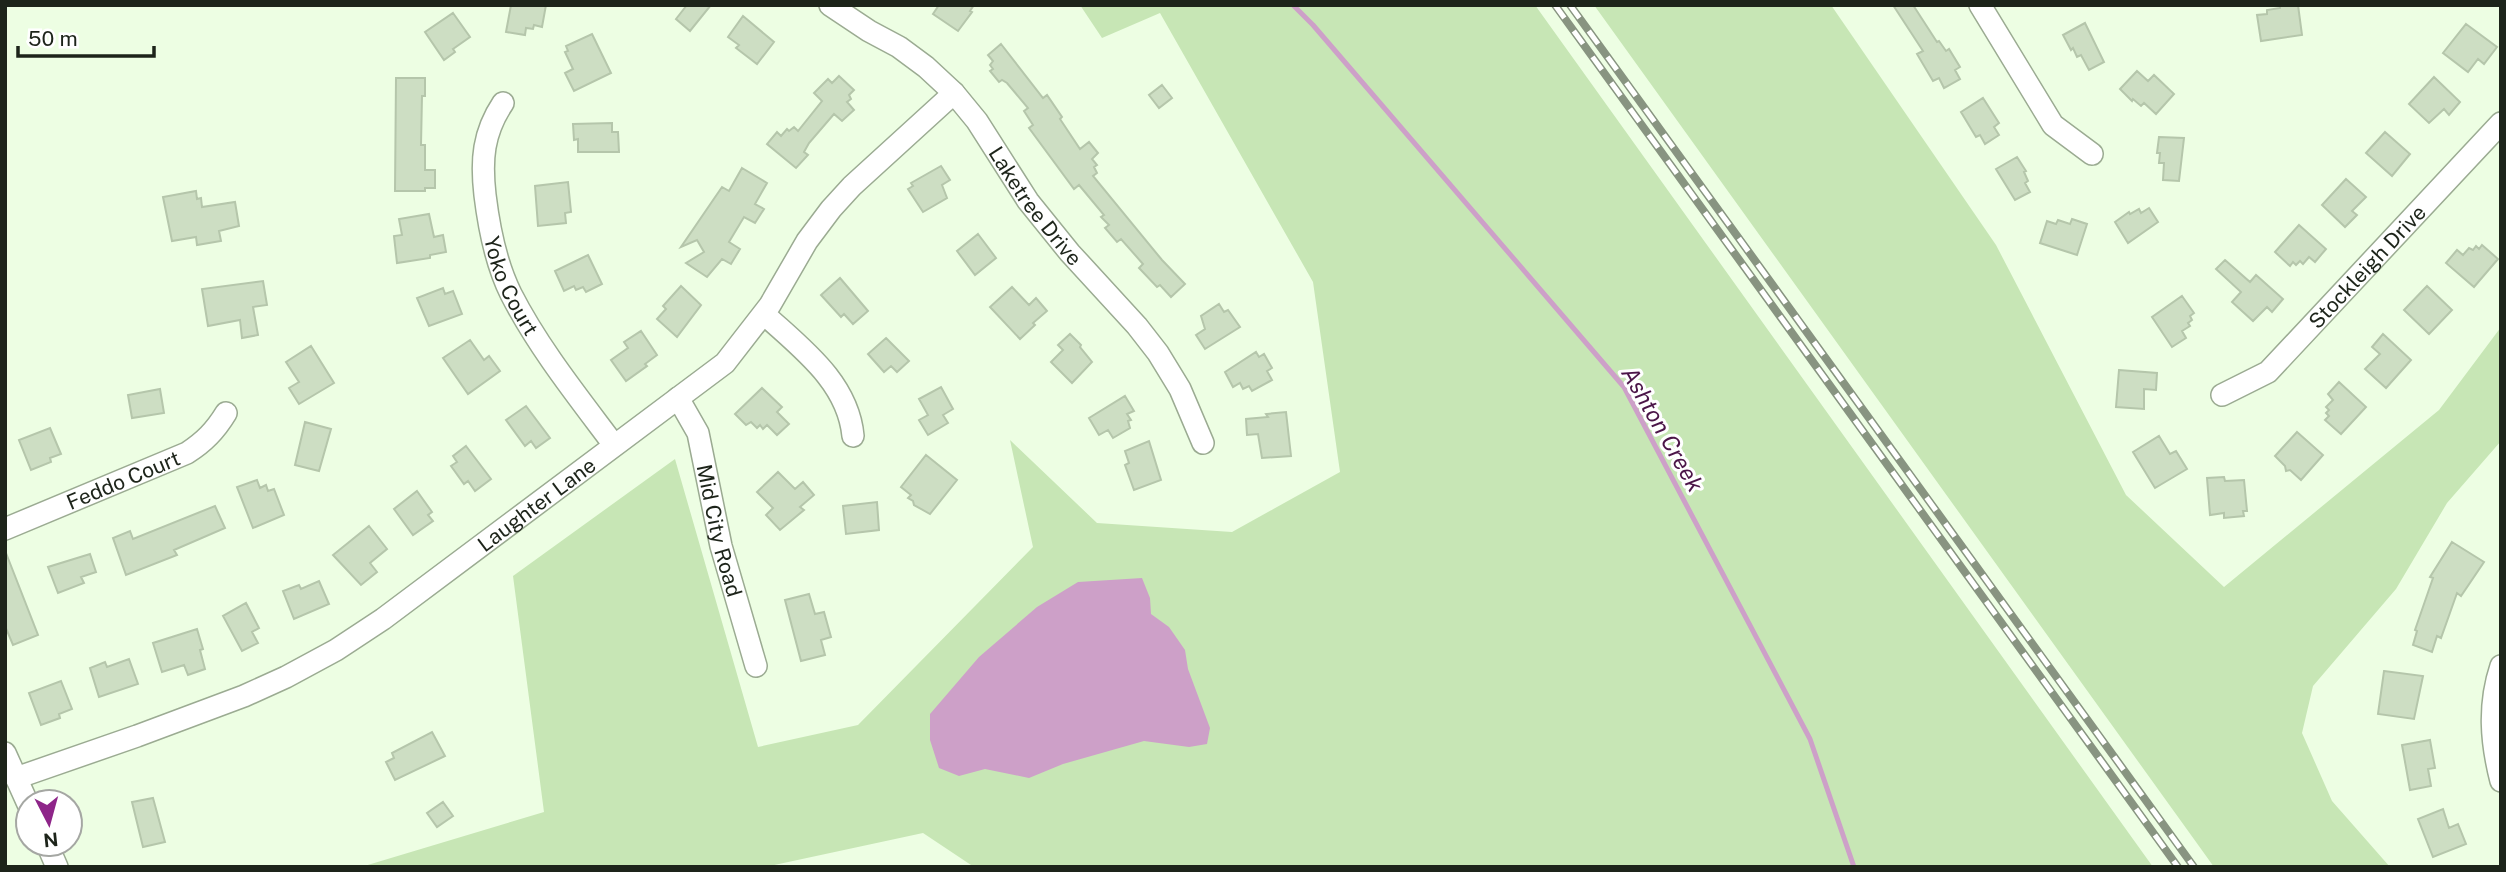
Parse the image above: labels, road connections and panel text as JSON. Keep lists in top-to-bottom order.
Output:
{
  "streets": {
    "street": [
      "Laketree Drive",
      "Stockleigh Drive",
      "Yoko Court",
      "Feddo Court",
      "Laughter Lane",
      "Mid City Road"
    ]
  },
  "crossings": [
    ["Laketree Drive", "Laughter Lane"],
    ["Yoko Court", "Laughter Lane"],
    ["Laughter Lane", "Mid City Road"]
  ],
  "water": ["Ashton Creek"],
  "scale_bar": "50 m",
  "north": "bottom"
}
